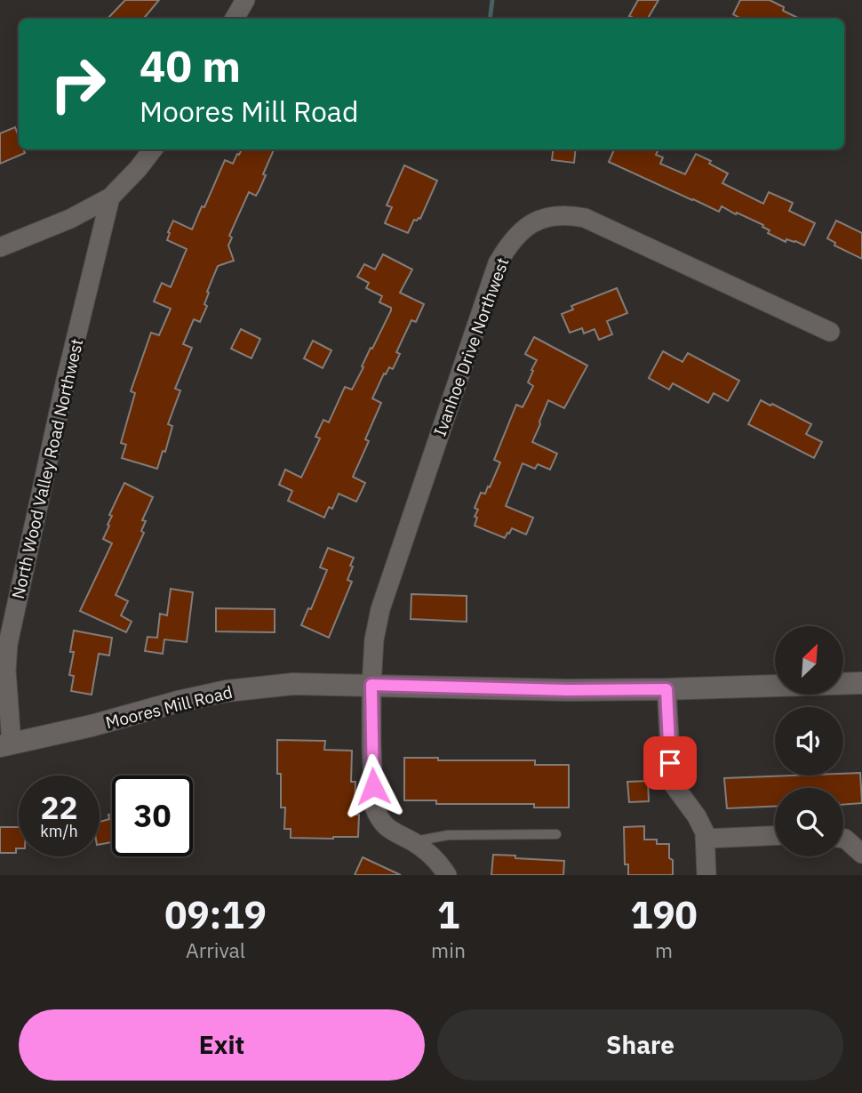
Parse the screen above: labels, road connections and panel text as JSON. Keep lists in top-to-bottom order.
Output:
{
  "streets": {
    "street": ["Ivanhoe Drive Northwest", "North Wood Valley Road Northwest", "Moores Mill Road"]
  },
  "crossings": [
    ["Ivanhoe Drive Northwest", "Moores Mill Road"],
    ["North Wood Valley Road Northwest", "Moores Mill Road"]
  ],
  "north": "top right",
  "page": {
    "turn": ["40 m", "Moores Mill Road"],
    "speed": "22 km/h",
    "limit": "30",
    "eta": [
      "09:19",
      "Arrival",
      "1",
      "min",
      "190",
      "m"
    ],
    "buttons": ["Exit", "Share"]
  }
}
